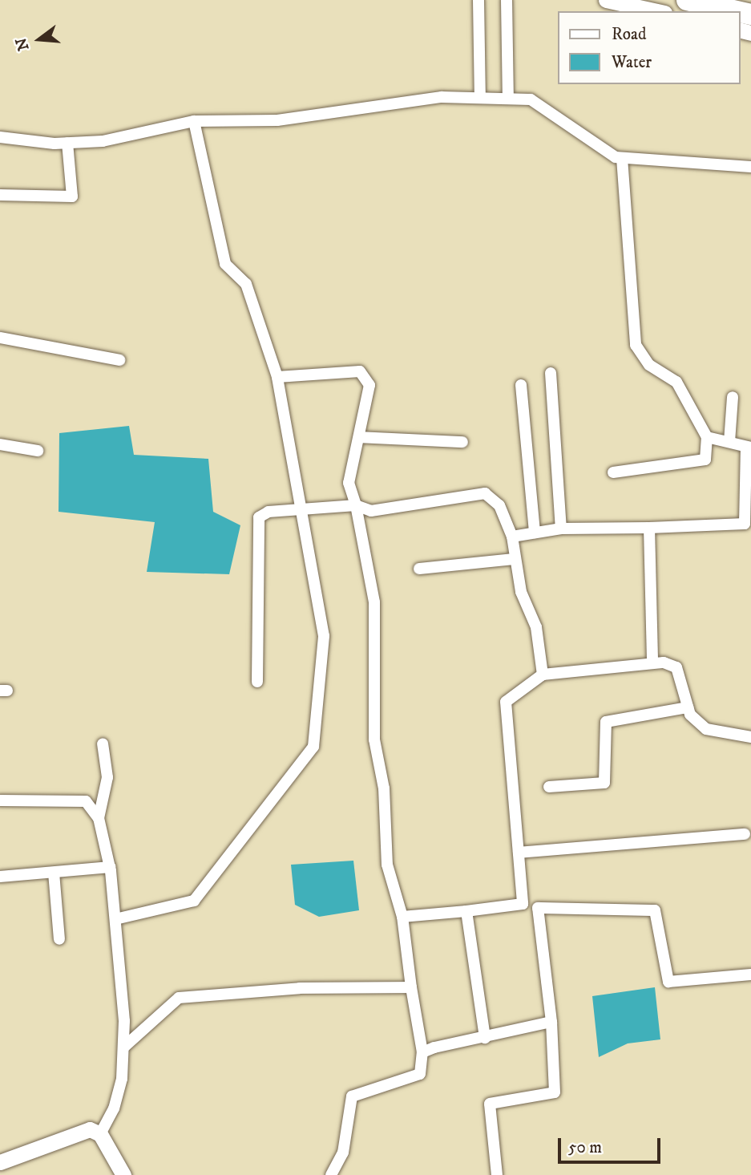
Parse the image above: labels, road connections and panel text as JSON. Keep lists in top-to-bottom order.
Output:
{
  "legend": ["Road", "Water"],
  "scale_bar": "50 m",
  "north": "left"
}
